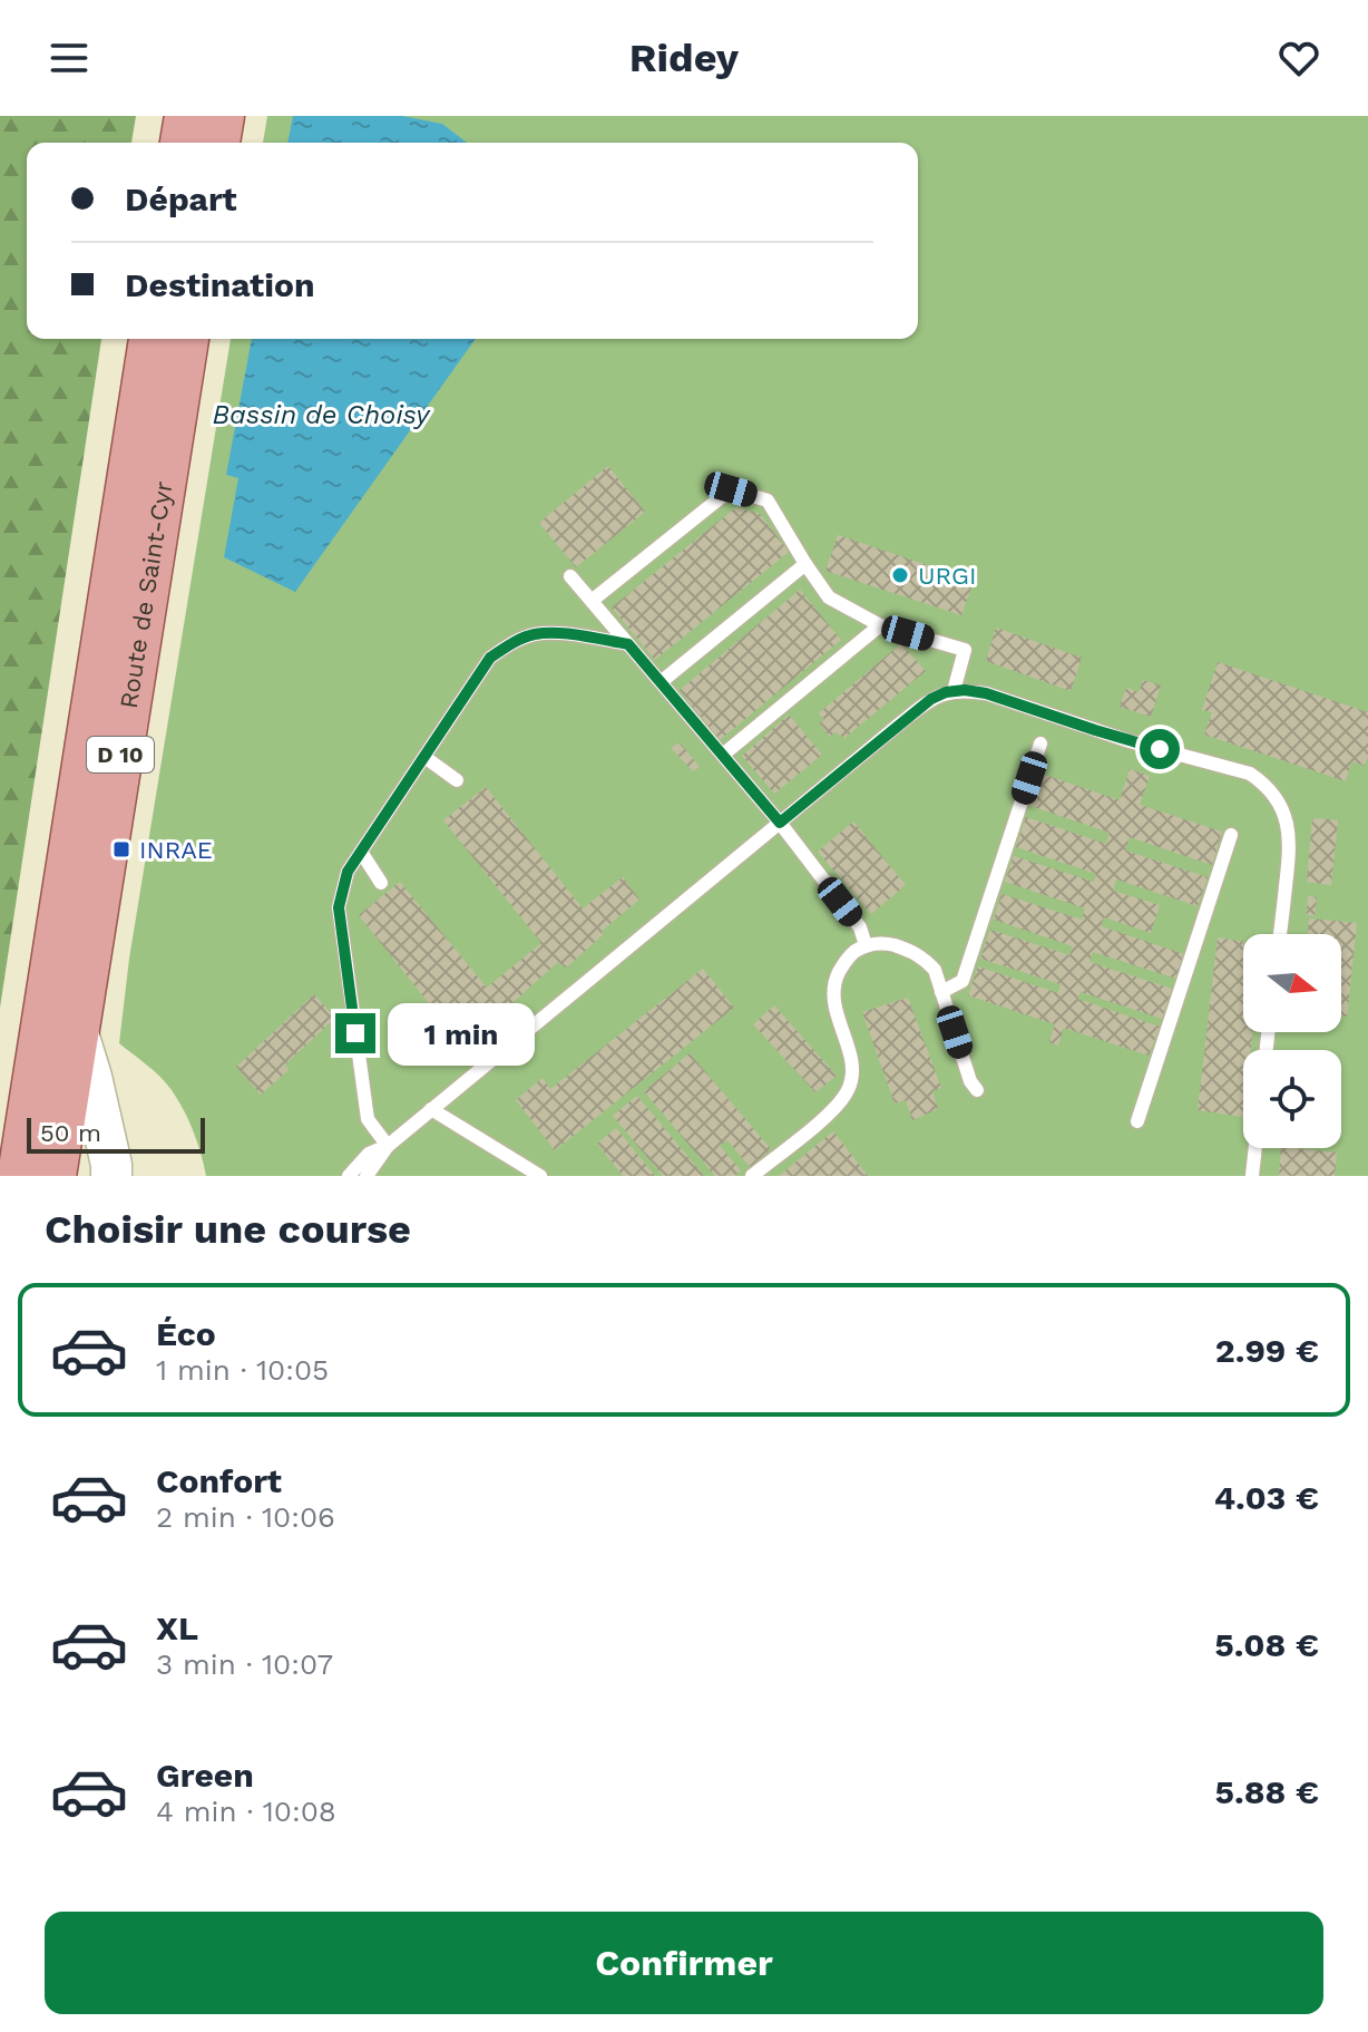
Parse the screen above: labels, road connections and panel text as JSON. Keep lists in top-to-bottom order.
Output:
{
  "streets": {
    "main road": ["Route de Saint-Cyr", "D 10"]
  },
  "water": ["Bassin de Choisy"],
  "places": {
    "other": ["URGI"],
    "transit": ["INRAE"]
  },
  "scale_bar": "50 m",
  "north": "right",
  "page": {
    "header": "Ridey",
    "banner": ["Départ", "Destination"],
    "bubble": "1 min",
    "scale": "50 m",
    "heading": "Choisir une course",
    "list": [
      {
        "name": "Éco",
        "note": "1 min · 10:05",
        "value": "2.99 €"
      },
      {
        "name": "Confort",
        "note": "2 min · 10:06",
        "value": "4.03 €"
      },
      {
        "name": "XL",
        "note": "3 min · 10:07",
        "value": "5.08 €"
      },
      {
        "name": "Green",
        "note": "4 min · 10:08",
        "value": "5.88 €"
      }
    ],
    "buttons": "Confirmer"
  }
}
